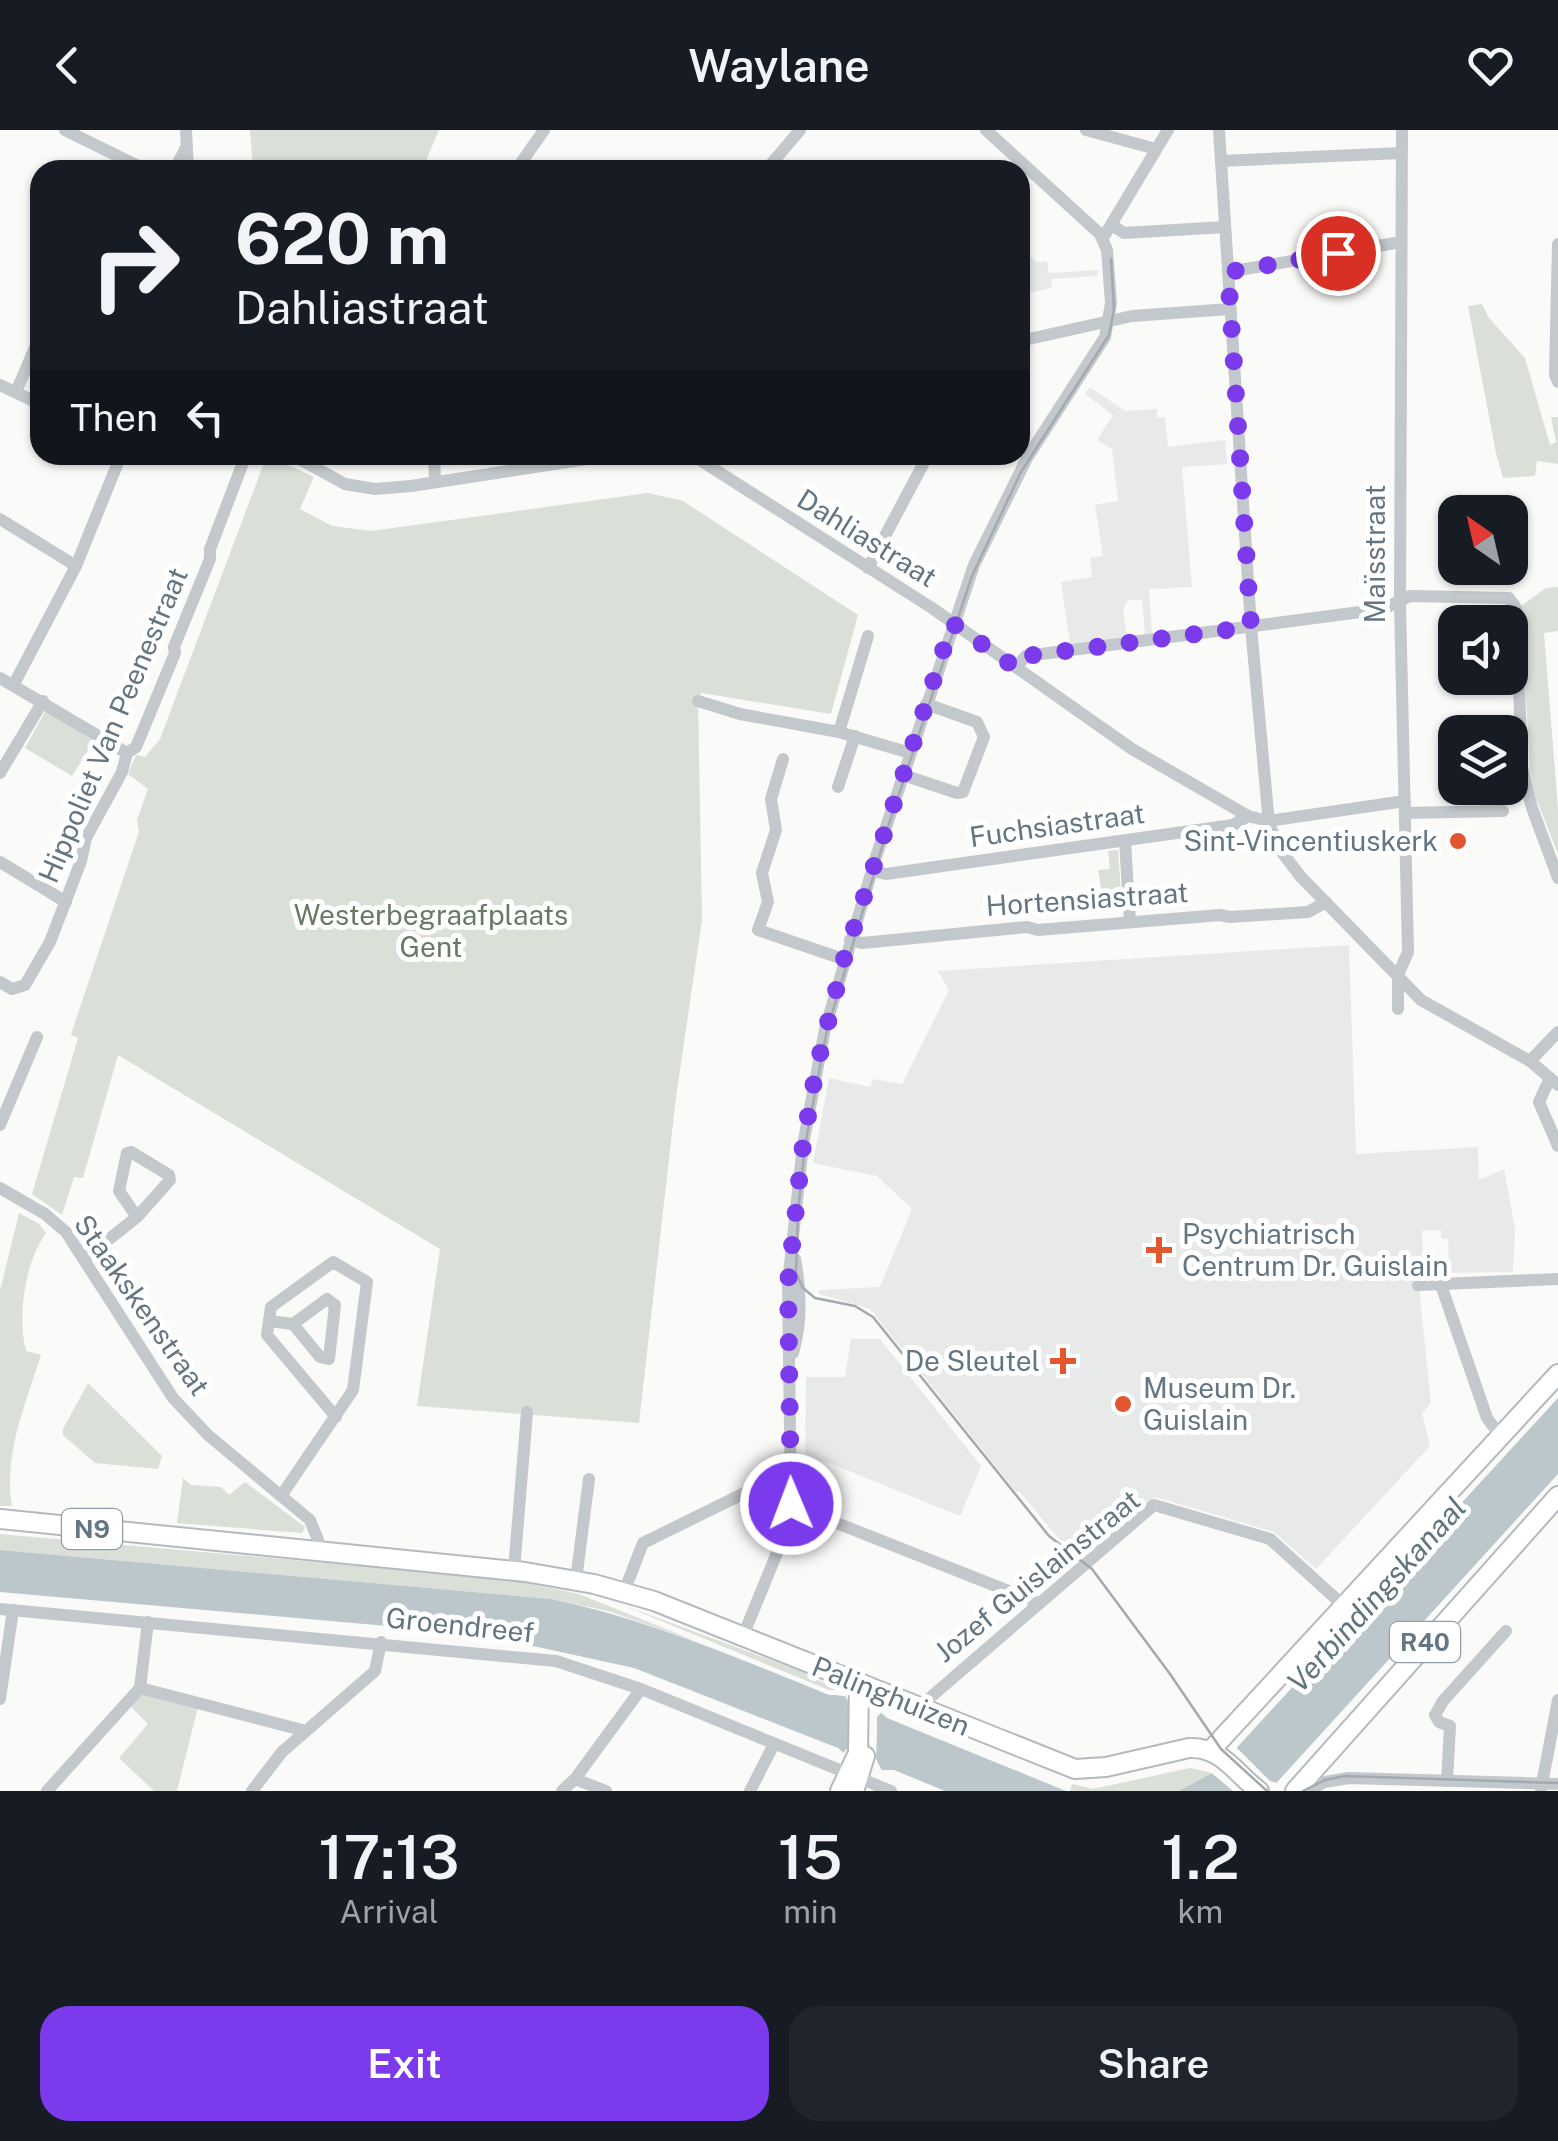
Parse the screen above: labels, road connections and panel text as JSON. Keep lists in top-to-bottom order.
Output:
{
  "streets": {
    "main road": ["N9", "R40", "Palinghuizen"],
    "street": [
      "Dahliastraat",
      "Maïsstraat",
      "Hippoliet Van Peenestraat",
      "Fuchsiastraat",
      "Hortensiastraat",
      "Staakskenstraat",
      "Jozef Guislainstraat",
      "Groendreef"
    ]
  },
  "crossings": [
    ["Dahliastraat", "Fuchsiastraat"],
    ["Staakskenstraat", "Palinghuizen"],
    ["Jozef Guislainstraat", "Palinghuizen"]
  ],
  "water": ["Verbindingskanaal"],
  "parks": ["Westerbegraafplaats Gent"],
  "places": {
    "other": ["Sint-Vincentiuskerk", "Museum Dr. Guislain"],
    "health": ["Psychiatrisch Centrum Dr. Guislain", "De Sleutel"]
  },
  "north": "top left",
  "page": {
    "header": "Waylane",
    "turn": ["620 m", "Dahliastraat"],
    "then": "Then",
    "eta": [
      "17:13",
      "Arrival",
      "15",
      "min",
      "1.2",
      "km"
    ],
    "buttons": ["Exit", "Share"]
  }
}
